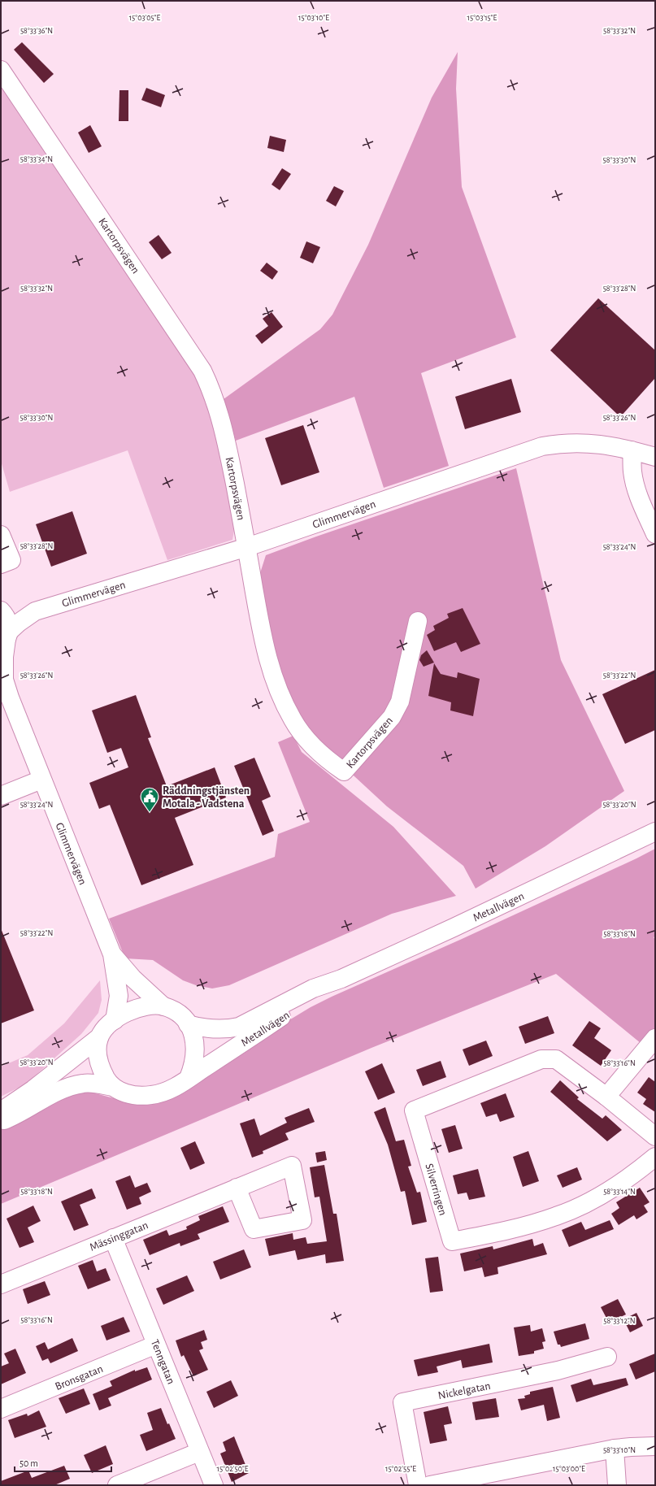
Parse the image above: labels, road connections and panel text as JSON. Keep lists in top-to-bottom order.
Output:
{
  "streets": {
    "street": [
      "Kartorpsvägen",
      "Glimmervägen",
      "Metallvägen",
      "Silverringen",
      "Mässinggatan",
      "Tenngatan",
      "Bronsgatan",
      "Nickelgatan"
    ]
  },
  "crossings": [
    ["Kartorpsvägen", "Glimmervägen"],
    ["Glimmervägen", "Metallvägen"],
    ["Mässinggatan", "Tenngatan"],
    ["Tenngatan", "Bronsgatan"]
  ],
  "places": {
    "public building": ["Räddningstjänsten Motala - Vadstena"]
  },
  "scale_bar": "50 m",
  "coordinates": [
    "15°03'05\"E",
    "15°03'10\"E",
    "15°03'15\"E",
    "58°33'36\"N",
    "58°33'32\"N",
    "58°33'34\"N",
    "58°33'30\"N",
    "58°33'28\"N",
    "58°33'26\"N",
    "58°33'24\"N",
    "58°33'22\"N",
    "58°33'20\"N",
    "58°33'18\"N",
    "58°33'16\"N",
    "58°33'14\"N",
    "58°33'12\"N",
    "58°33'10\"N",
    "15°02'50\"E",
    "15°02'55\"E",
    "15°03'00\"E"
  ]
}
